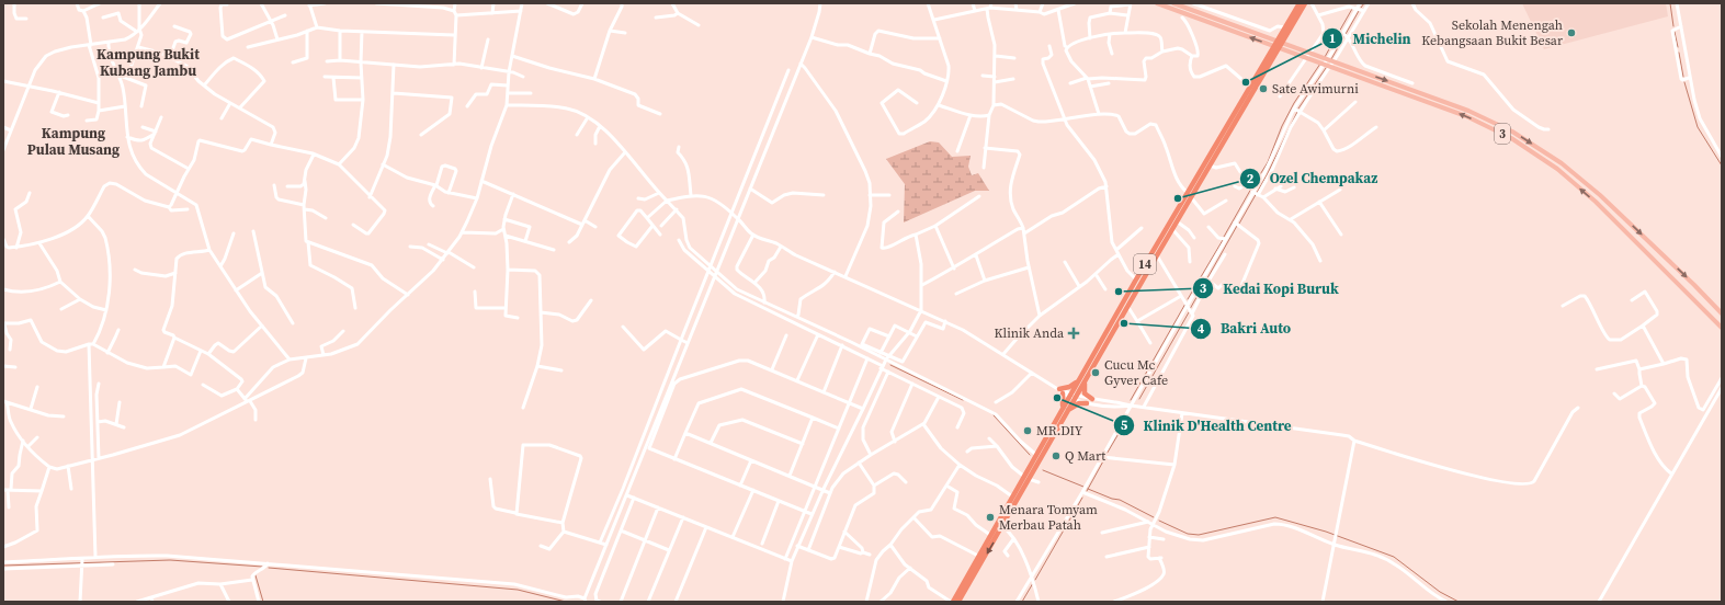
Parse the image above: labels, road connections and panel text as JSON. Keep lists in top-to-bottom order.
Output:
{
  "streets": {
    "highway": ["14"],
    "main road": ["3"]
  },
  "districts": ["Kampung Bukit Kubang Jambu", "Kampung Pulau Musang"],
  "places": {
    "other": [
      "Sekolah Menengah Kebangsaan Bukit Besar",
      "Michelin",
      "Sate Awimurni",
      "Ozel Chempakaz",
      "Kedai Kopi Buruk",
      "Bakri Auto",
      "Cucu Mc Gyver Cafe",
      "Klinik D'Health Centre",
      "MR.DIY",
      "Q Mart",
      "Menara Tomyam Merbau Patah"
    ],
    "health": ["Klinik Anda"]
  }
}
